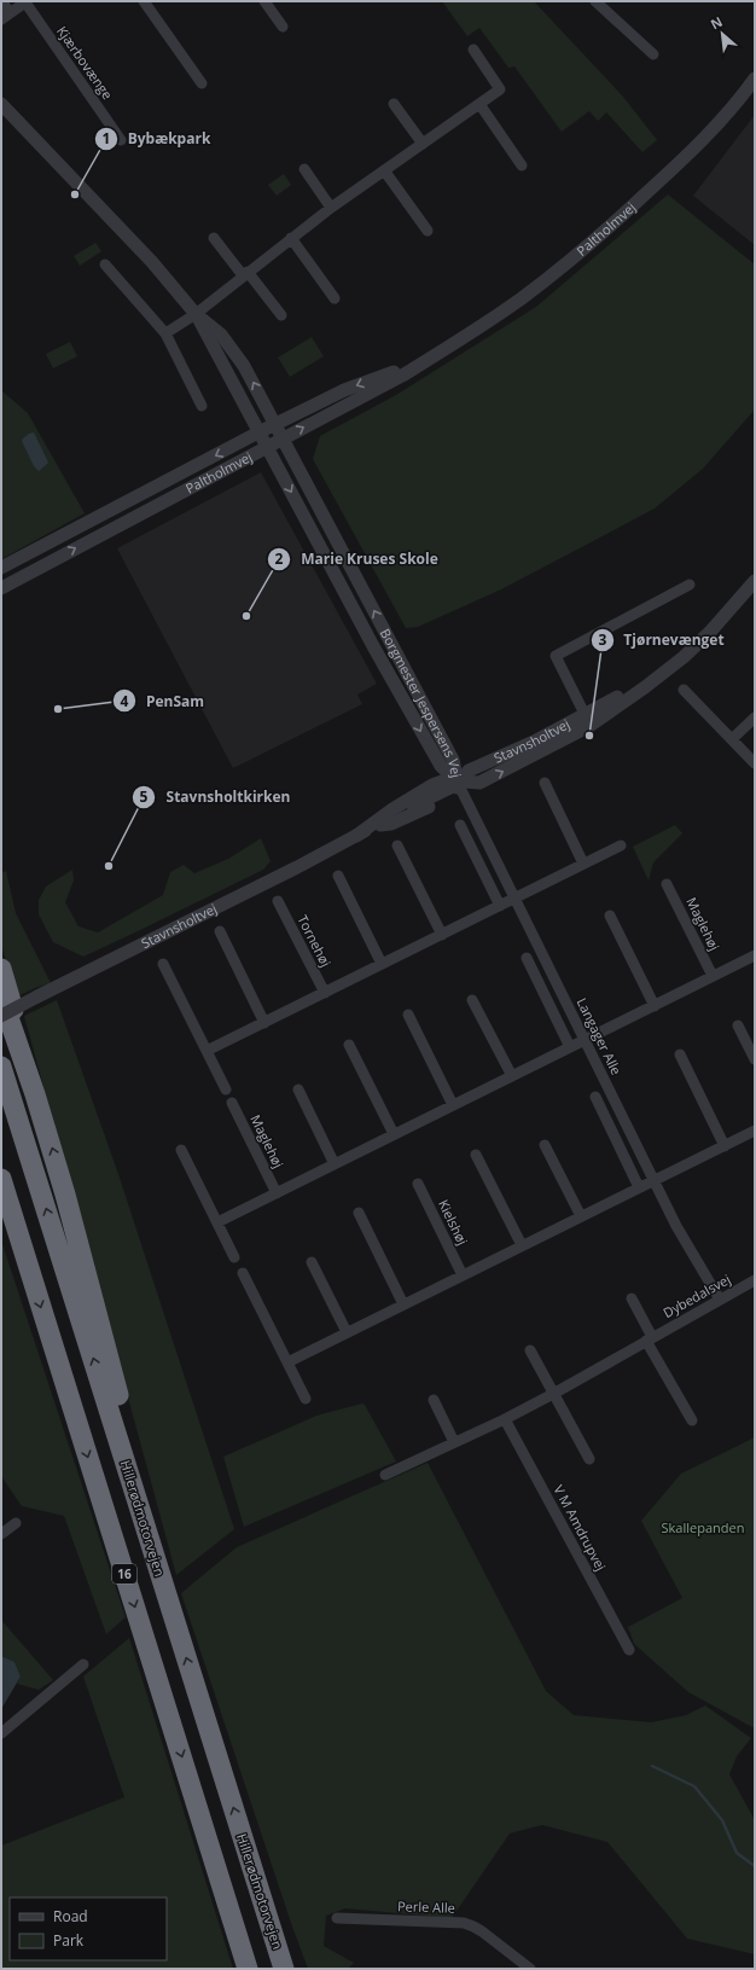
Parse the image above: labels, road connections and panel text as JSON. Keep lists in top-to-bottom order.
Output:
{
  "streets": {
    "highway": ["Hillerødmotorvejen", "16"],
    "street": [
      "Kjærbovænge",
      "Paltholmvej",
      "Borgmester Jespersens Vej",
      "Stavnsholtvej",
      "Maglehøj",
      "Tornehøj",
      "Langager Alle",
      "Kielshøj",
      "Dybedalsvej",
      "V M Amdrupvej",
      "Perle Alle"
    ]
  },
  "crossings": [
    ["Paltholmvej", "Borgmester Jespersens Vej"],
    ["Borgmester Jespersens Vej", "Stavnsholtvej"],
    ["Borgmester Jespersens Vej", "Langager Alle"],
    ["Stavnsholtvej", "Langager Alle"],
    ["Langager Alle", "Dybedalsvej"],
    ["Dybedalsvej", "V M Amdrupvej"]
  ],
  "parks": ["Skallepanden"],
  "places": [
    "Bybækpark",
    "Marie Kruses Skole",
    "PenSam",
    "Tjørnevænget",
    "Stavnsholtkirken"
  ],
  "legend": ["Road", "Park"],
  "north": "top left"
}
